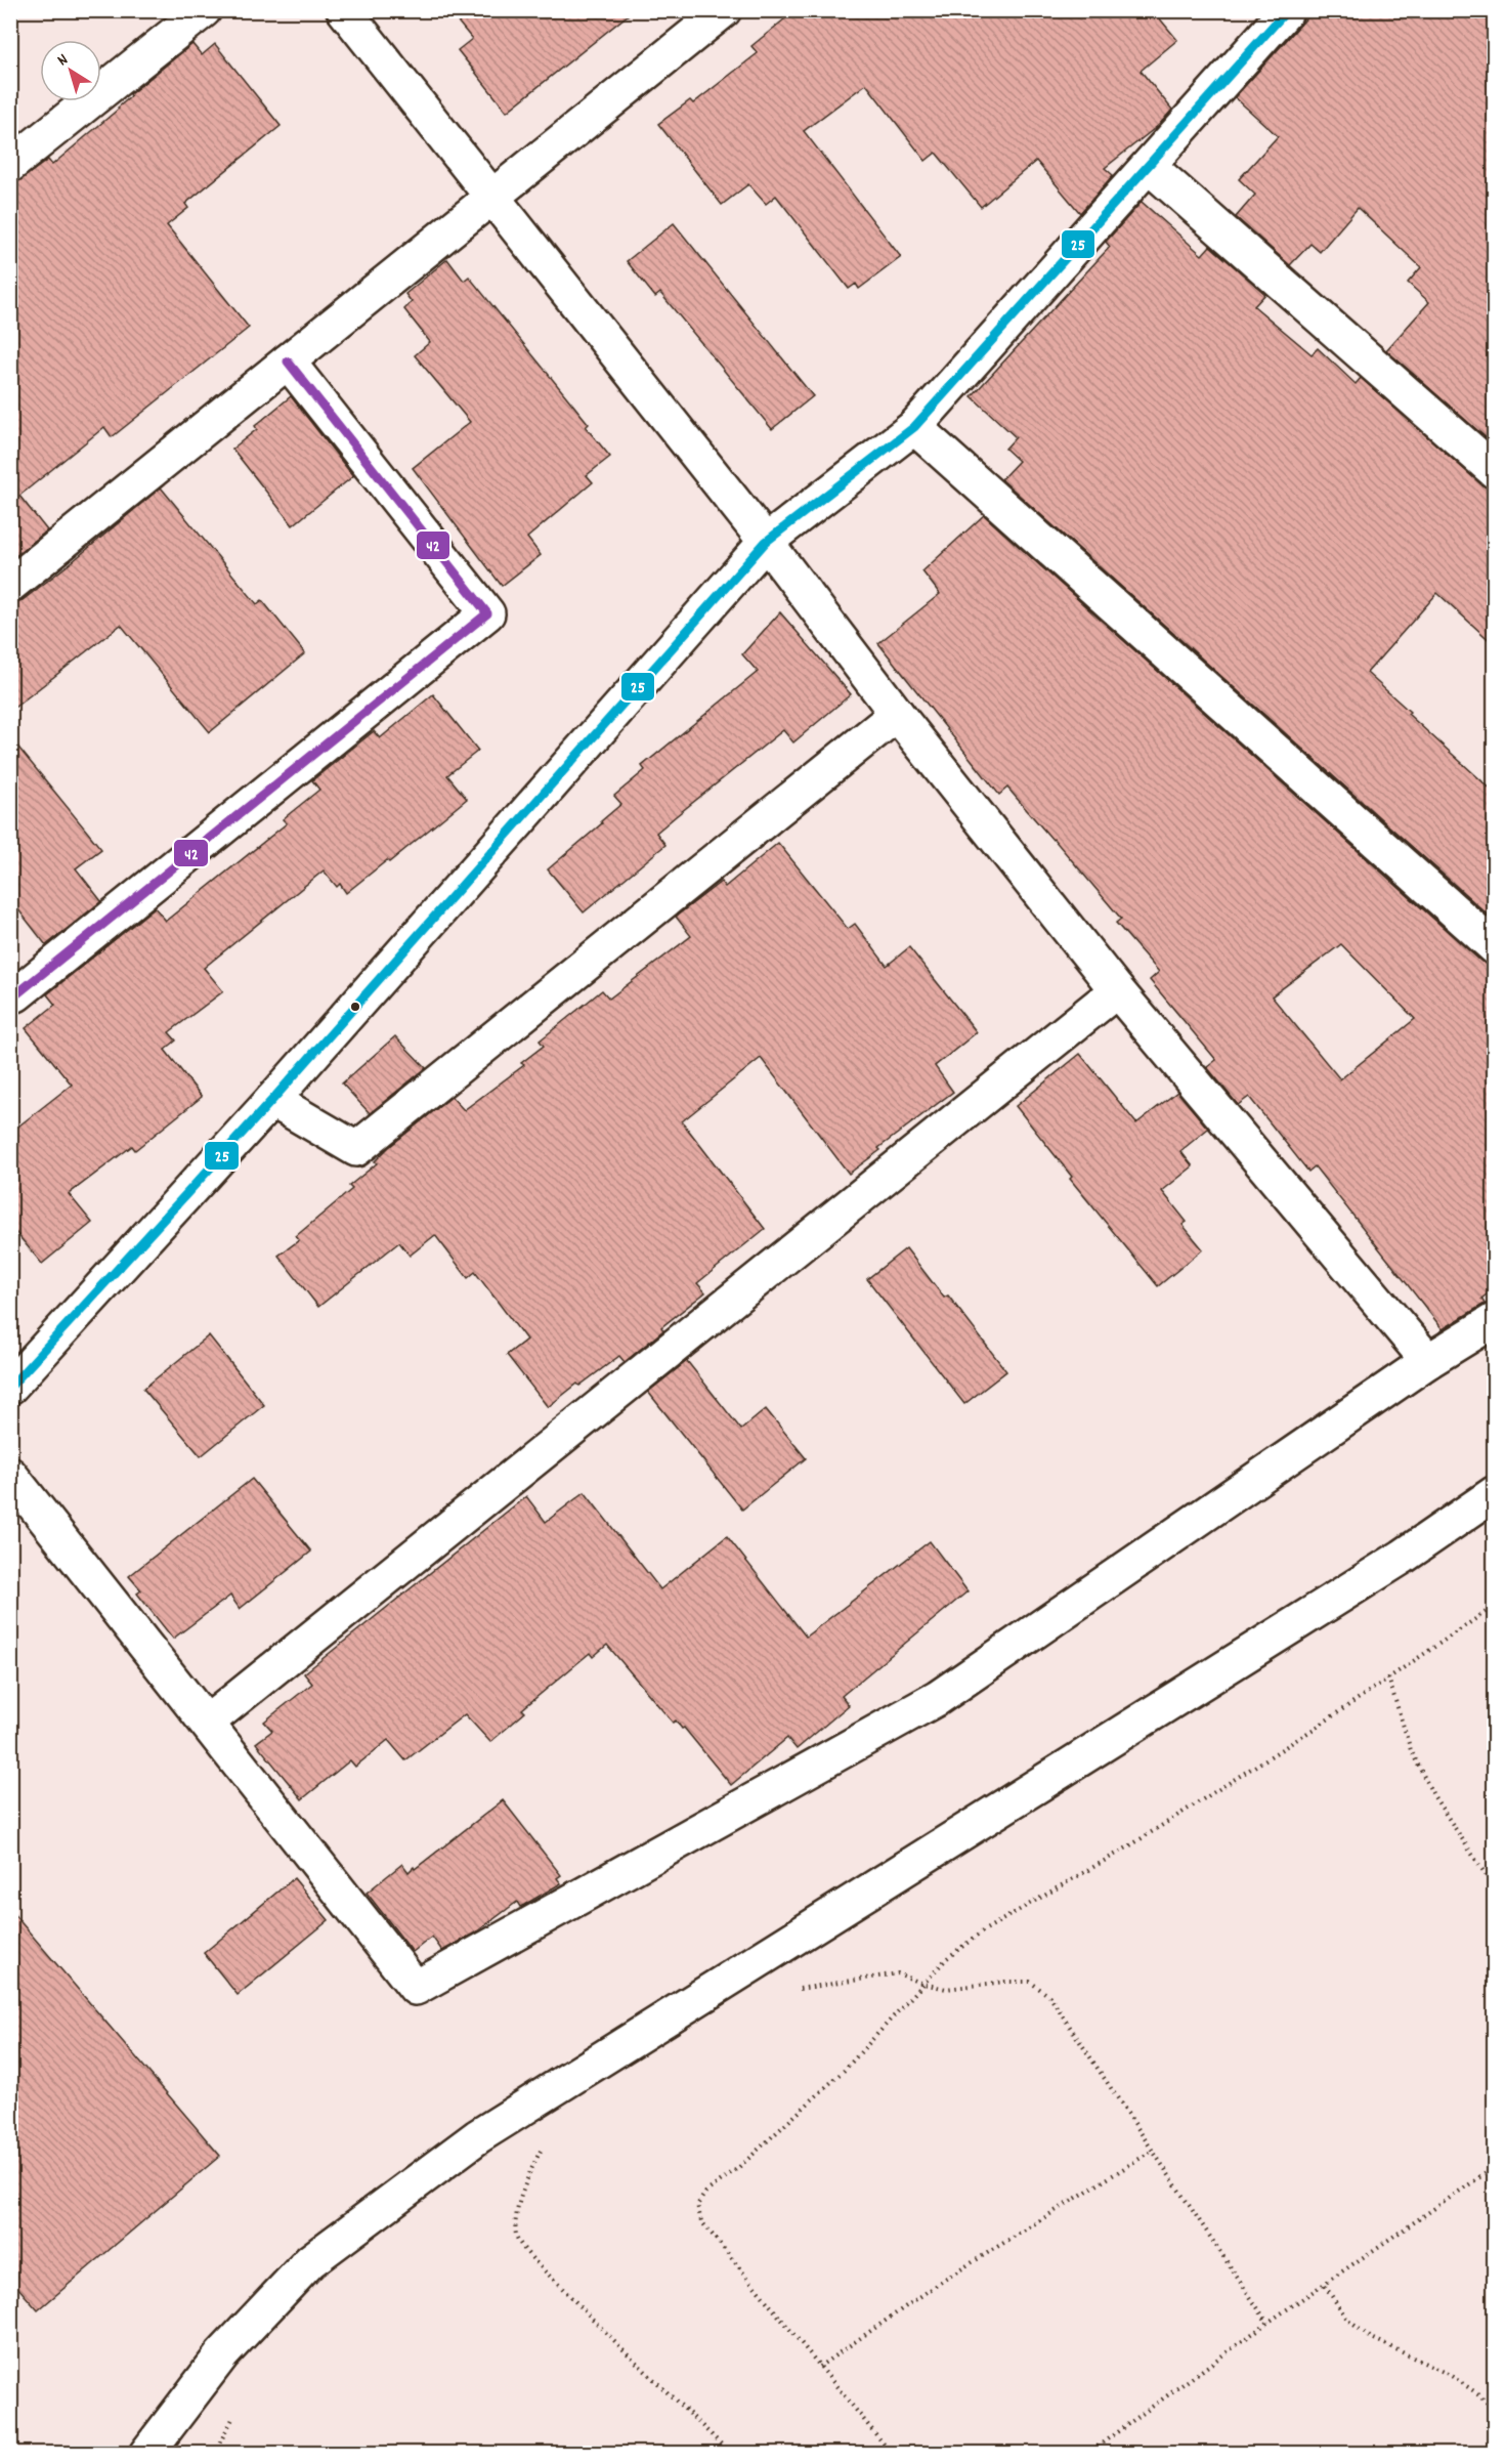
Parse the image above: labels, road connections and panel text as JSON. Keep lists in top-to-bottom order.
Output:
{
  "lines": ["transit line 25", "transit line 42"],
  "north": "top left"
}
